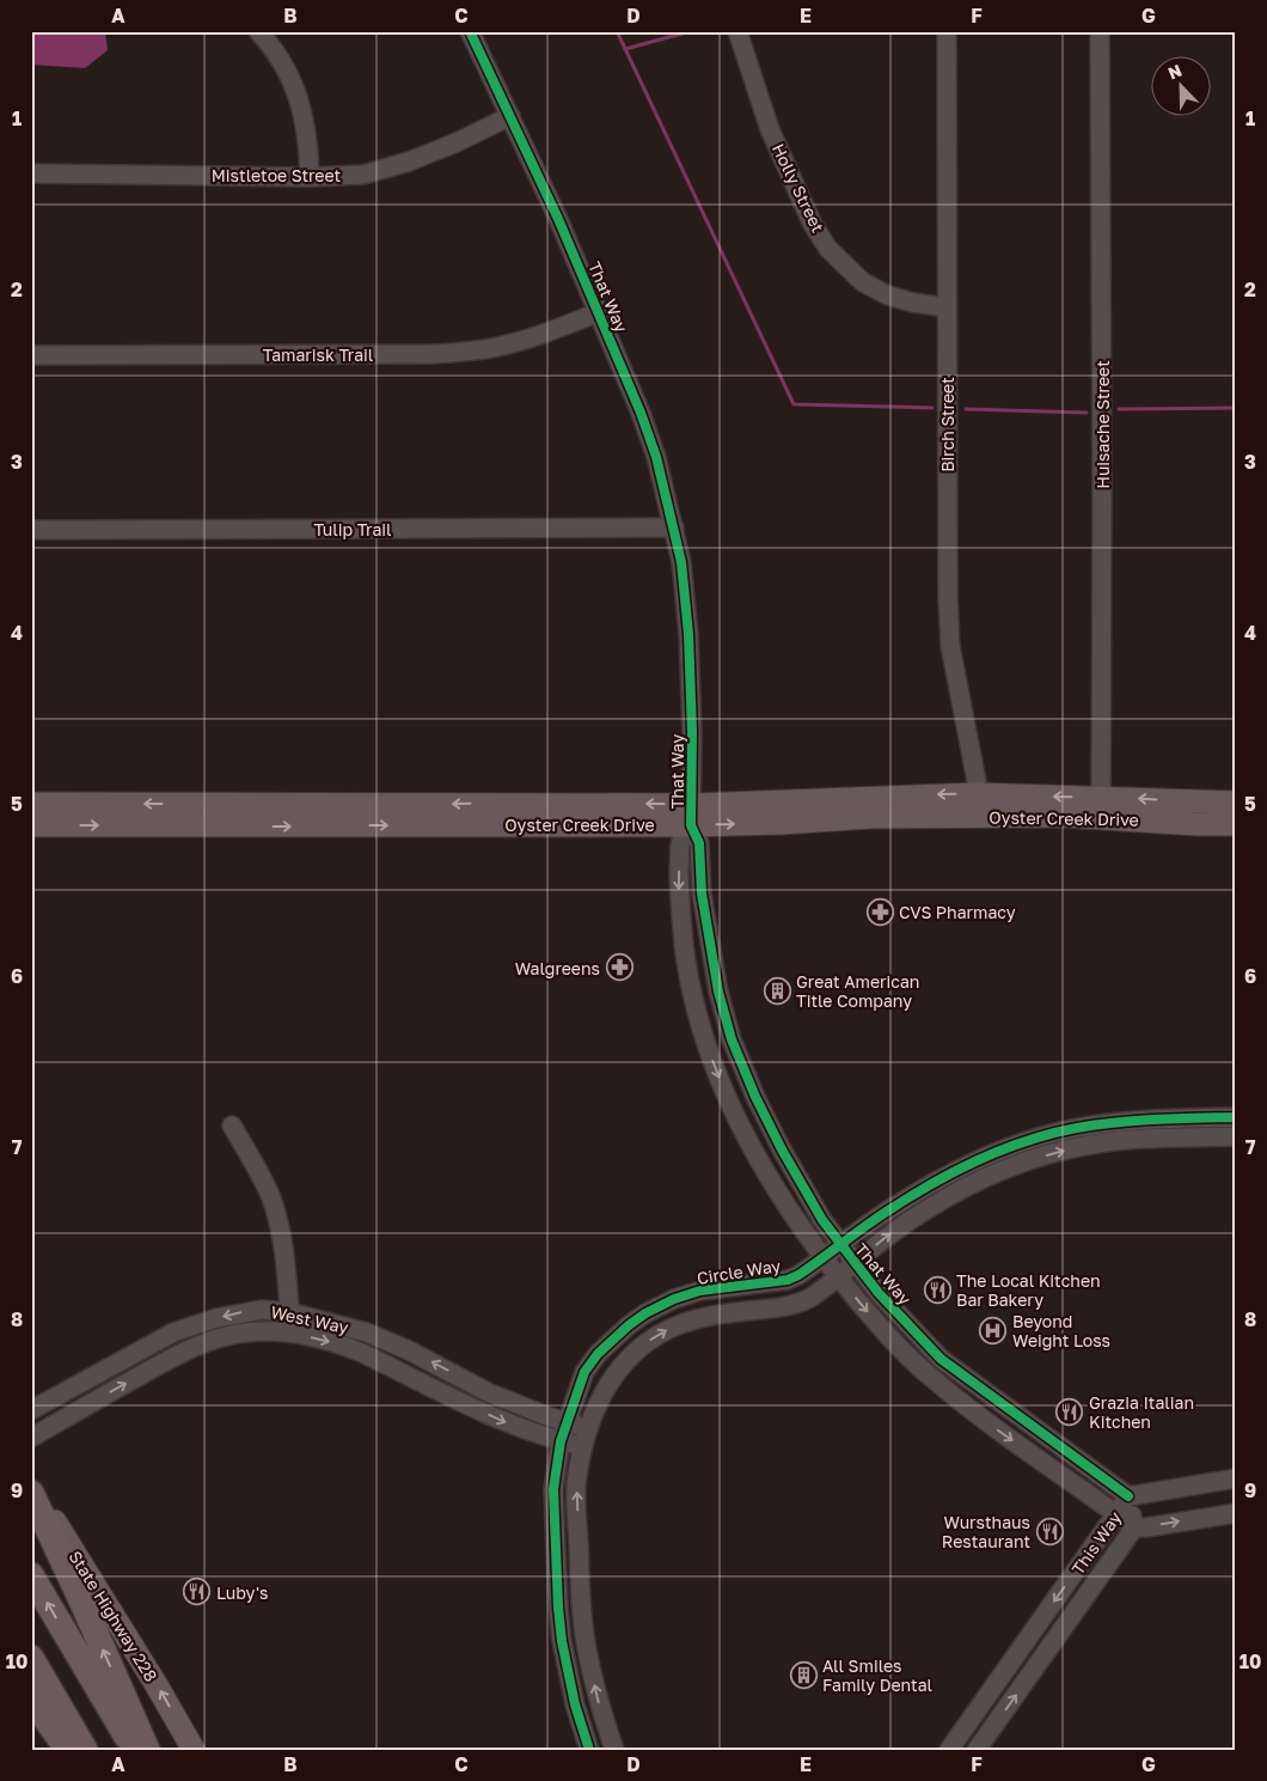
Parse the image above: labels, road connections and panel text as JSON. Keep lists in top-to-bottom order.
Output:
{
  "streets": {
    "main road": ["Oyster Creek Drive", "State Highway 228"],
    "street": [
      "Mistletoe Street",
      "Holly Street",
      "That Way",
      "Tamarisk Trail",
      "Birch Street",
      "Huisache Street",
      "Tulip Trail",
      "Circle Way",
      "West Way",
      "This Way"
    ]
  },
  "crossings": [
    ["Mistletoe Street", "That Way"],
    ["Holly Street", "Birch Street"],
    ["That Way", "Tamarisk Trail"],
    ["That Way", "Tulip Trail"],
    ["That Way", "Oyster Creek Drive"],
    ["That Way", "Circle Way"],
    ["That Way", "This Way"],
    ["Birch Street", "Oyster Creek Drive"],
    ["Huisache Street", "Oyster Creek Drive"],
    ["Circle Way", "West Way"]
  ],
  "one_way": ["State Highway 228"],
  "places": {
    "pharmacy": ["CVS Pharmacy", "Walgreens"],
    "building": ["Great American Title Company", "All Smiles Family Dental"],
    "restaurant": [
      "The Local Kitchen Bar Bakery",
      "Grazia Italian Kitchen",
      "Wursthaus Restaurant",
      "Luby's"
    ],
    "hospital": ["Beyond Weight Loss"]
  },
  "north": "top left",
  "grid": {
    "columns": [
      "A",
      "B",
      "C",
      "D",
      "E",
      "F",
      "G"
    ],
    "rows": [
      "1",
      "2",
      "3",
      "4",
      "5",
      "6",
      "7",
      "8",
      "9",
      "10"
    ]
  }
}
